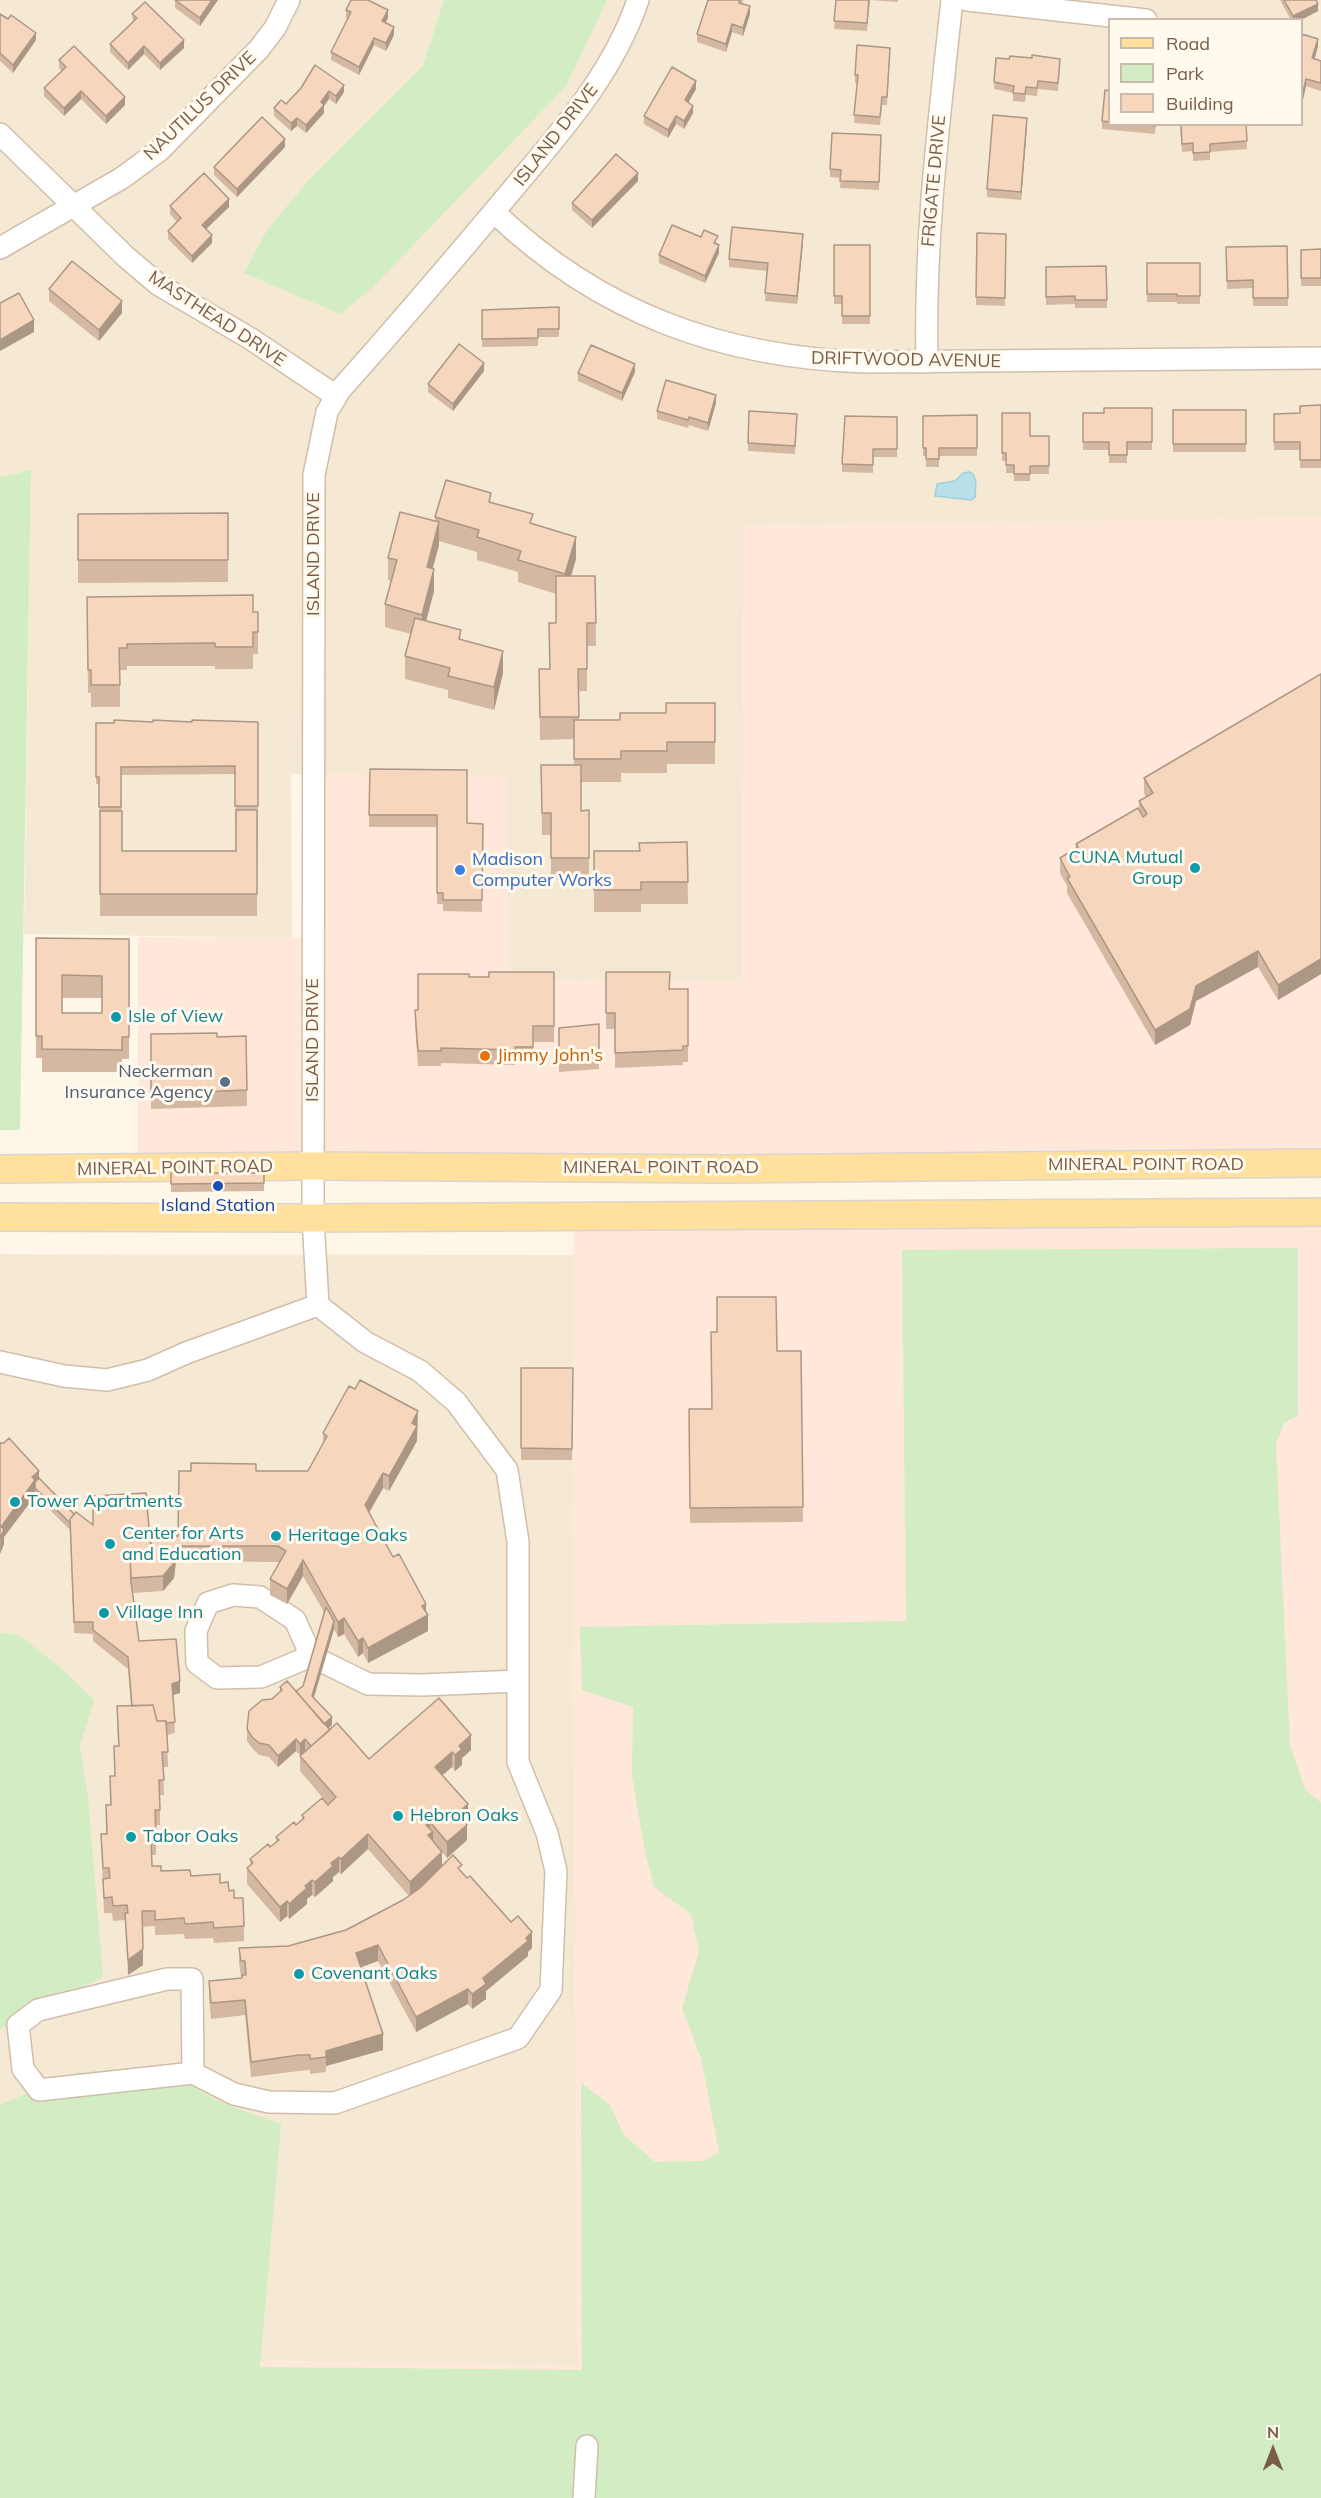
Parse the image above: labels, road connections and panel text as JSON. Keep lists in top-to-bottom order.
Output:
{
  "streets": {
    "main road": ["MINERAL POINT ROAD"],
    "street": [
      "NAUTILUS DRIVE",
      "ISLAND DRIVE",
      "FRIGATE DRIVE",
      "MASTHEAD DRIVE",
      "DRIFTWOOD AVENUE"
    ]
  },
  "crossings": [
    ["NAUTILUS DRIVE", "MASTHEAD DRIVE"],
    ["ISLAND DRIVE", "MASTHEAD DRIVE"],
    ["ISLAND DRIVE", "DRIFTWOOD AVENUE"],
    ["ISLAND DRIVE", "MINERAL POINT ROAD"],
    ["FRIGATE DRIVE", "DRIFTWOOD AVENUE"]
  ],
  "places": [
    "CUNA Mutual Group",
    "Madison Computer Works",
    "Isle of View",
    "Jimmy John's",
    "Neckerman Insurance Agency",
    "Island Station",
    "Tower Apartments",
    "Heritage Oaks",
    "Center for Arts and Education",
    "Village Inn",
    "Hebron Oaks",
    "Tabor Oaks",
    "Covenant Oaks"
  ],
  "legend": ["Road", "Park", "Building"],
  "north": "top"
}
